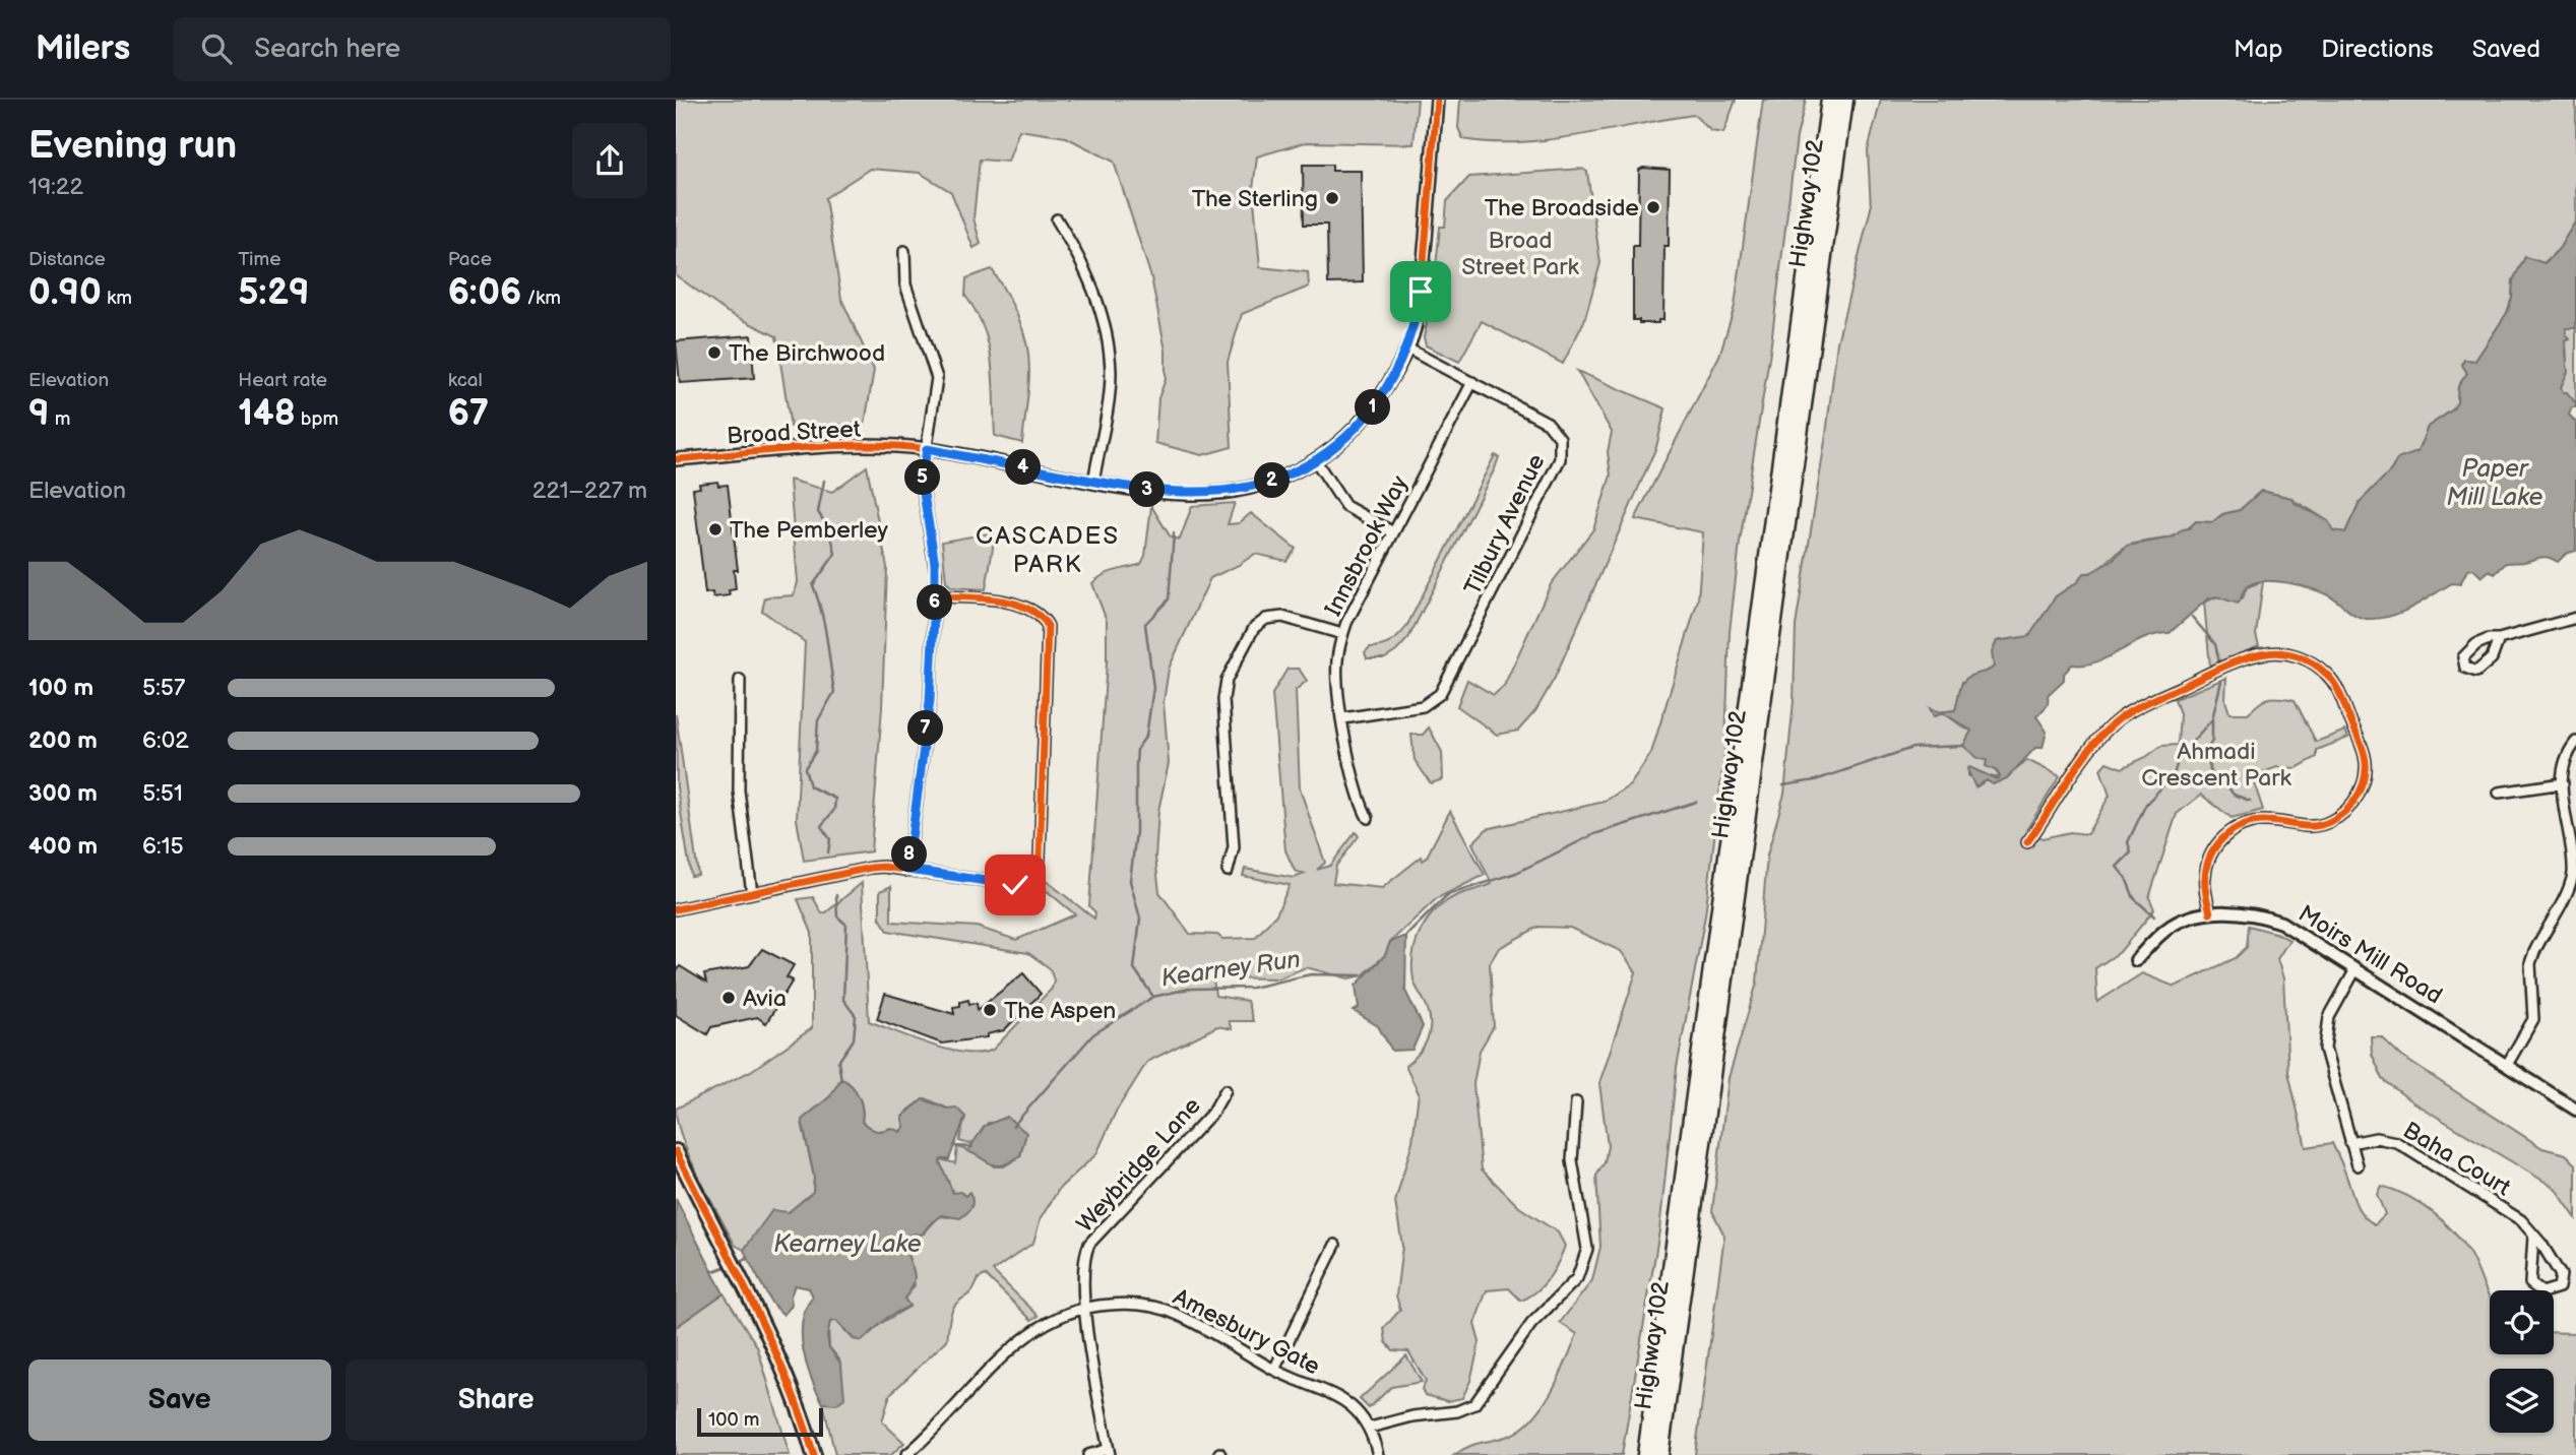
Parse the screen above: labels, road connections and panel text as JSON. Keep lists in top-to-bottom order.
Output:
{
  "streets": {
    "highway": ["Highway 102"],
    "street": [
      "Broad Street",
      "Tilbury Avenue",
      "Innsbrook Way",
      "Moirs Mill Road",
      "Baha Court",
      "Weybridge Lane",
      "Amesbury Gate"
    ]
  },
  "crossings": [
    ["Broad Street", "Tilbury Avenue"],
    ["Tilbury Avenue", "Innsbrook Way"],
    ["Weybridge Lane", "Amesbury Gate"]
  ],
  "districts": ["CASCADES PARK"],
  "water": ["Paper Mill Lake", "Kearney Run", "Kearney Lake"],
  "parks": ["Broad Street Park", "Ahmadi Crescent Park"],
  "places": [
    "The Sterling",
    "The Broadside",
    "The Birchwood",
    "The Pemberley",
    "Avia",
    "The Aspen"
  ],
  "scale_bar": "100 m",
  "page": {
    "header": "Milers",
    "search": "Search here",
    "nav": ["Map", "Directions", "Saved"],
    "heading": ["Evening run", "19:22"],
    "stats": [
      ["Distance", "0.90 km"],
      ["Time", "5:29"],
      ["Pace", "6:06 /km"],
      ["Elevation", "9 m"],
      ["Heart rate", "148 bpm"],
      ["kcal", "67"]
    ],
    "pins": [
      "1",
      "4",
      "5",
      "2",
      "3",
      "6",
      "7",
      "8"
    ],
    "chart": ["Elevation", "221–227 m"],
    "list": [
      {
        "name": "100 m",
        "note": "5:57"
      },
      {
        "name": "200 m",
        "note": "6:02"
      },
      {
        "name": "300 m",
        "note": "5:51"
      },
      {
        "name": "400 m",
        "note": "6:15"
      }
    ],
    "buttons": ["Save", "Share"],
    "scale": "100 m"
  }
}
